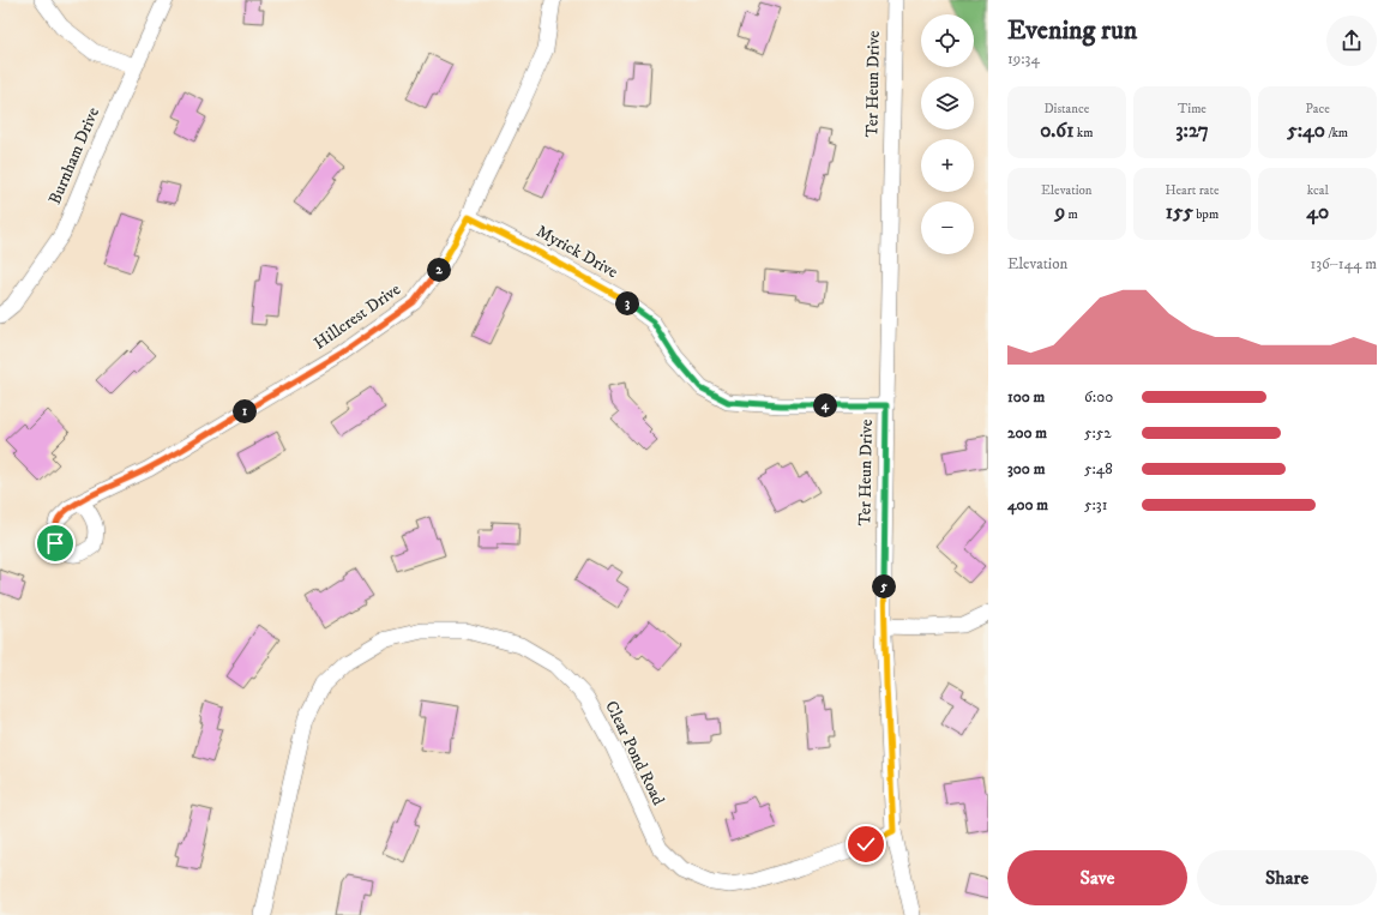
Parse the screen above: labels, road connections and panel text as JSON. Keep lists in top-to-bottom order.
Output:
{
  "streets": {
    "street": [
      "Ter Heun Drive",
      "Burnham Drive",
      "Myrick Drive",
      "Hillcrest Drive",
      "Clear Pond Road"
    ]
  },
  "crossings": [
    ["Ter Heun Drive", "Myrick Drive"],
    ["Ter Heun Drive", "Clear Pond Road"],
    ["Myrick Drive", "Hillcrest Drive"]
  ],
  "page": {
    "heading": ["Evening run", "19:34"],
    "map_buttons": ["+", "−"],
    "stats": [
      ["Distance", "0.61 km"],
      ["Time", "3:27"],
      ["Pace", "5:40 /km"],
      ["Elevation", "9 m"],
      ["Heart rate", "155 bpm"],
      ["kcal", "40"]
    ],
    "chart": ["Elevation", "136–144 m"],
    "pins": [
      "2",
      "3",
      "4",
      "1",
      "5"
    ],
    "list": [
      {
        "name": "100 m",
        "note": "6:00"
      },
      {
        "name": "200 m",
        "note": "5:52"
      },
      {
        "name": "300 m",
        "note": "5:48"
      },
      {
        "name": "400 m",
        "note": "5:31"
      }
    ],
    "buttons": ["Save", "Share"]
  }
}
